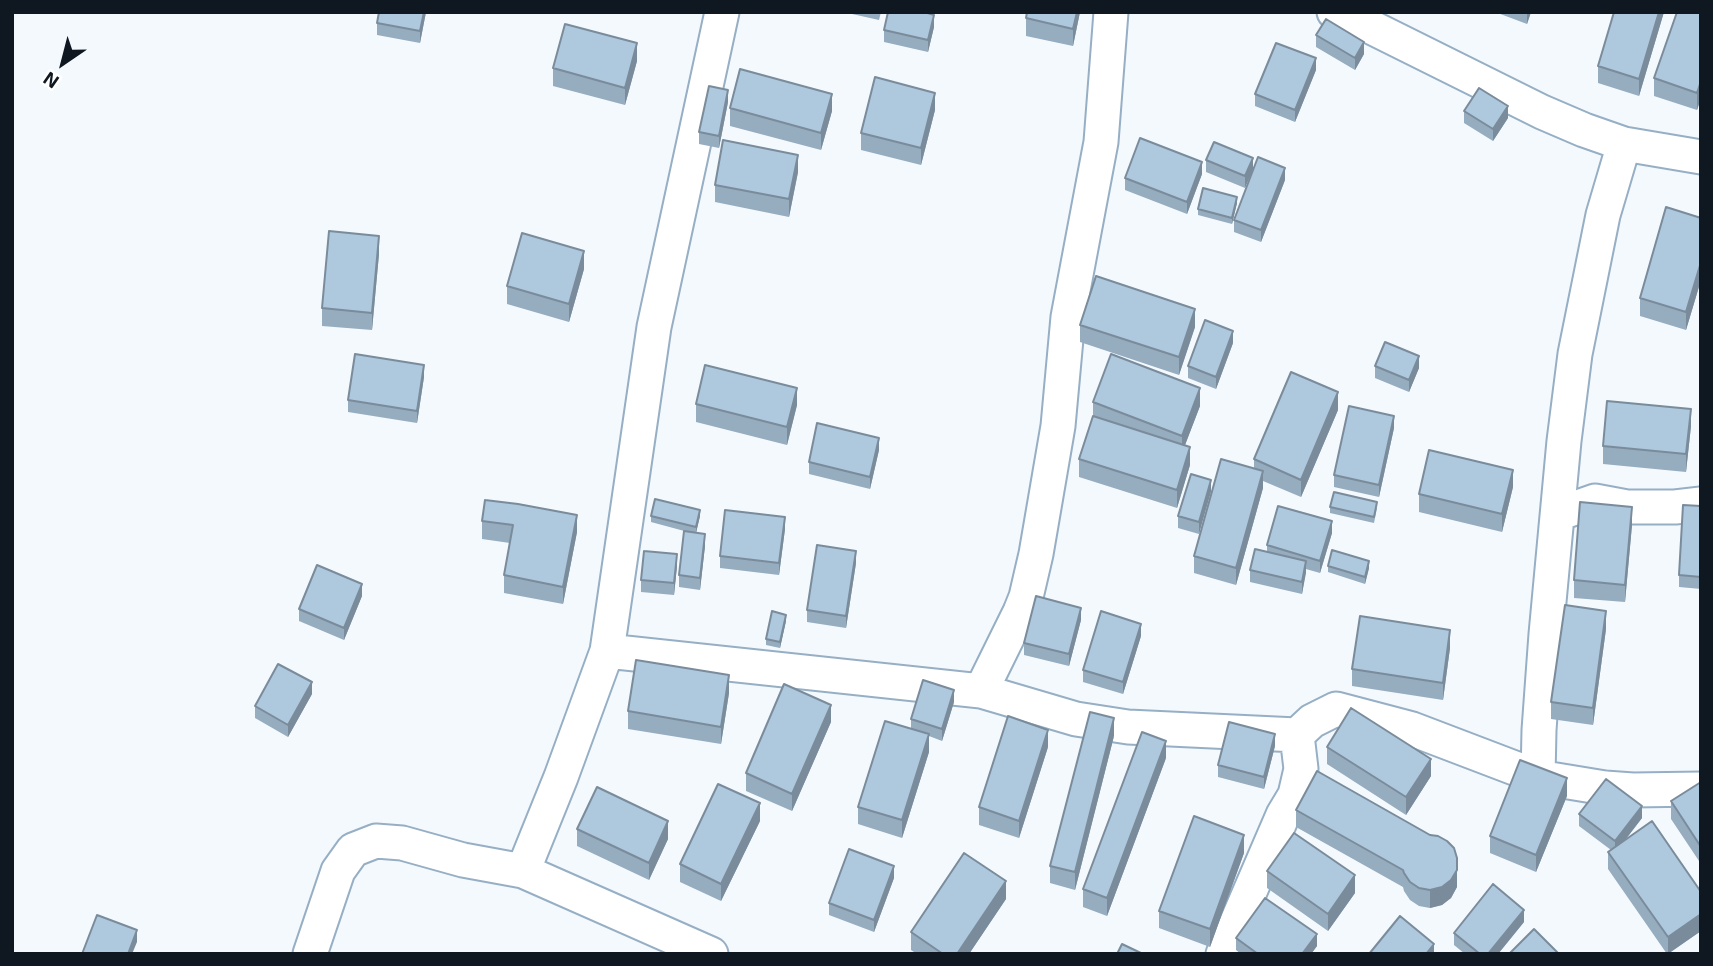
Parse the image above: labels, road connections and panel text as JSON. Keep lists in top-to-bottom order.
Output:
{
  "north": "bottom left"
}
